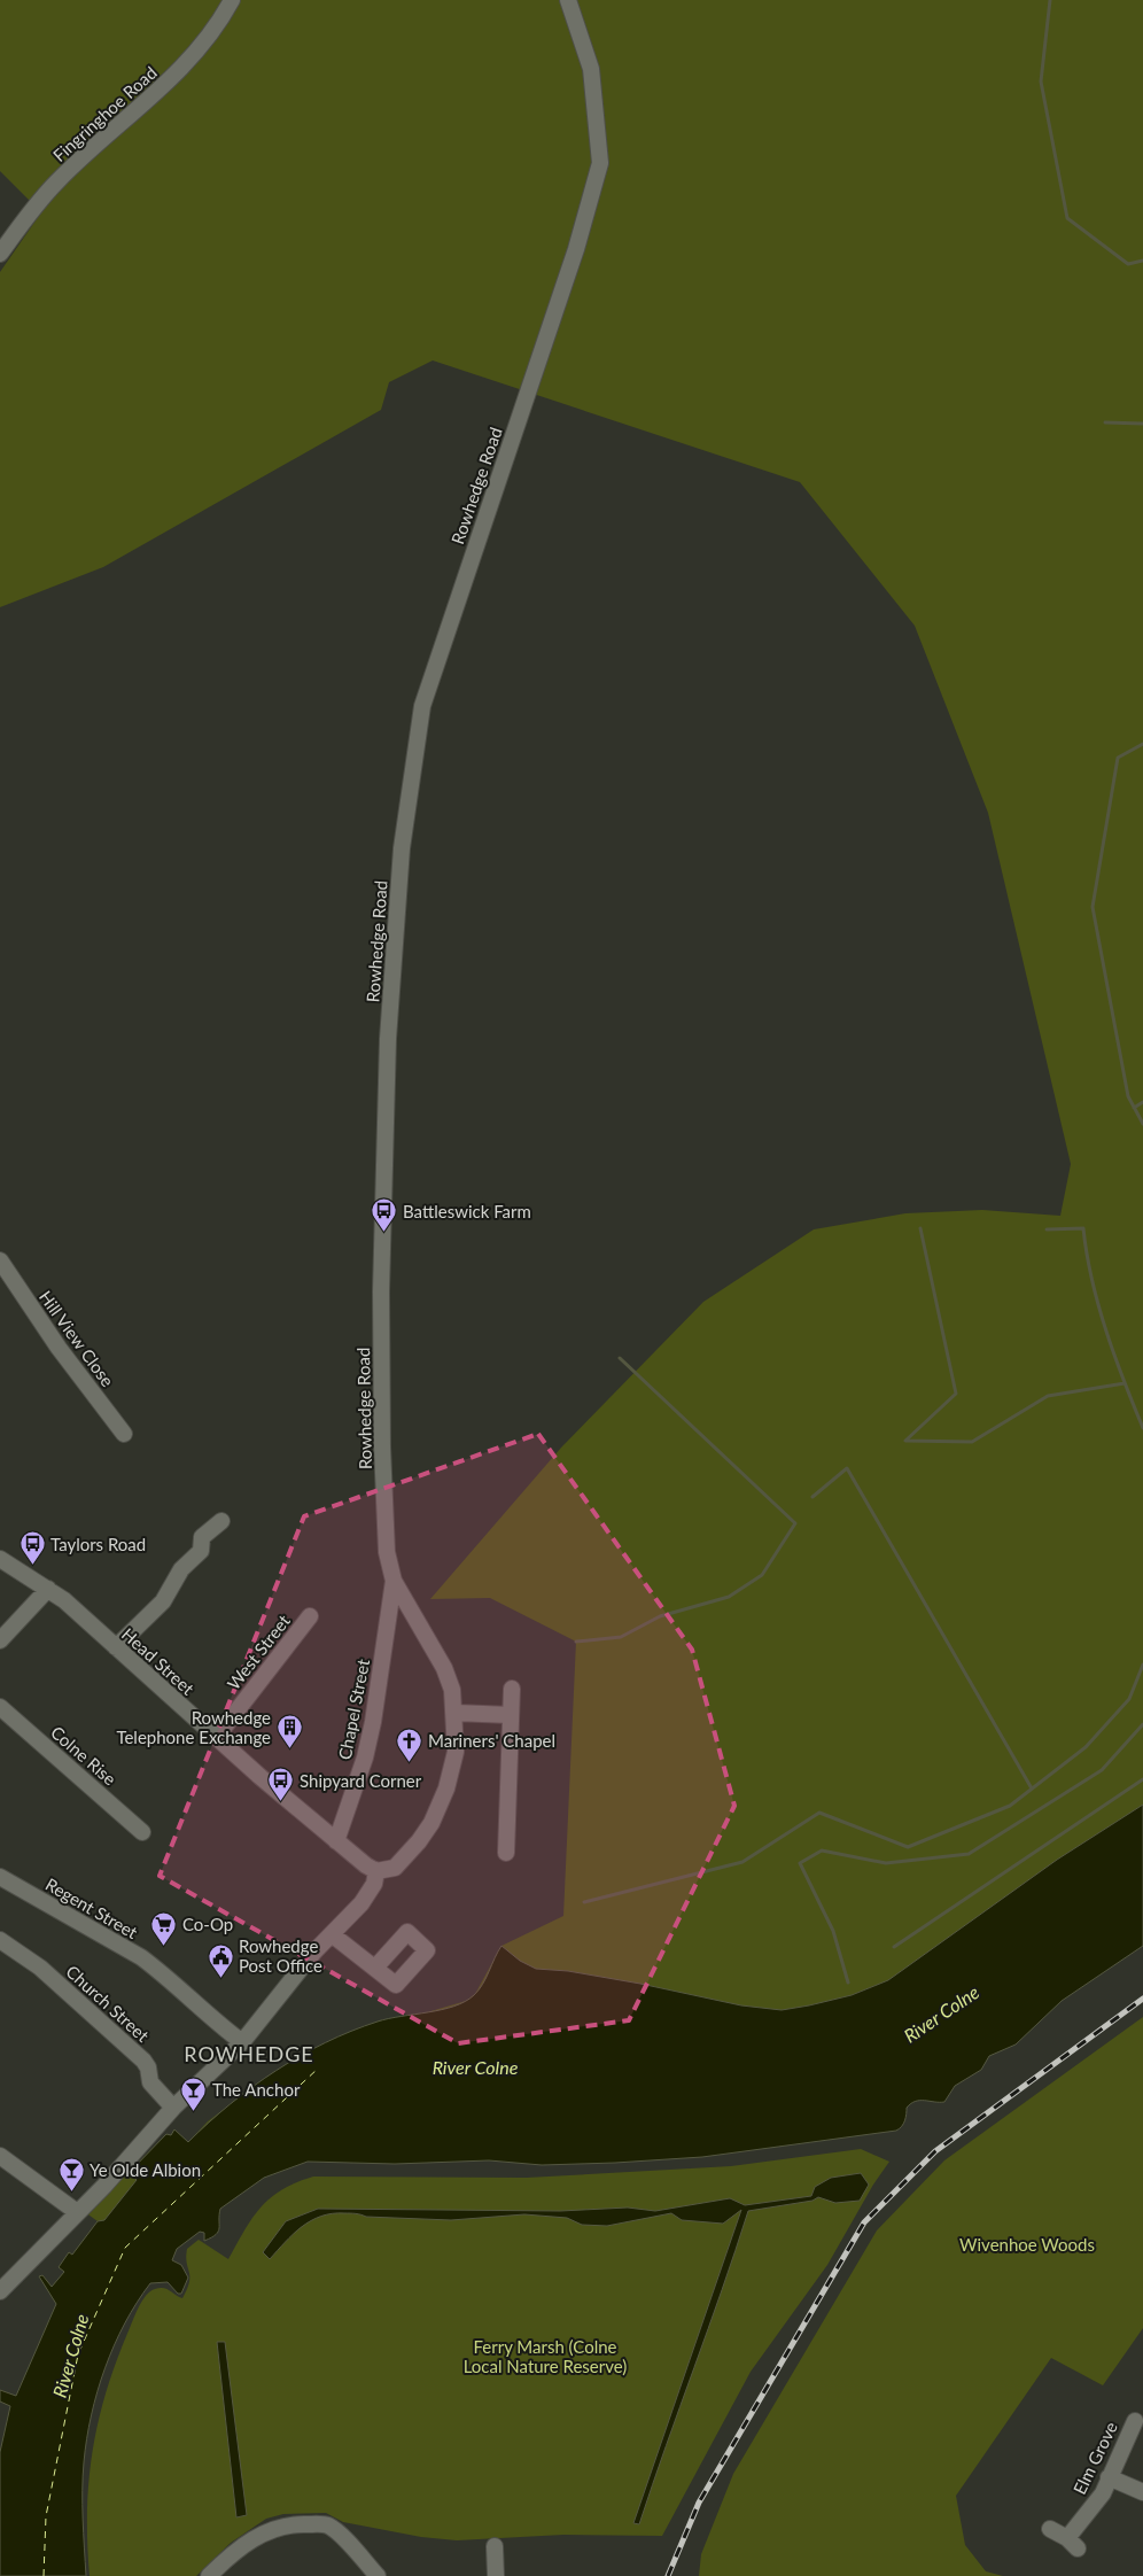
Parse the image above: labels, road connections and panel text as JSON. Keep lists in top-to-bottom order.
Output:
{
  "streets": {
    "street": [
      "Fingringhoe Road",
      "Rowhedge Road",
      "Hill View Close",
      "West Street",
      "Head Street",
      "Chapel Street",
      "Colne Rise",
      "Regent Street",
      "Church Street",
      "Elm Grove"
    ]
  },
  "crossings": [
    ["Rowhedge Road", "Head Street"],
    ["Rowhedge Road", "Chapel Street"],
    ["West Street", "Head Street"],
    ["Head Street", "Chapel Street"]
  ],
  "districts": ["ROWHEDGE"],
  "water": ["River Colne"],
  "parks": ["Wivenhoe Woods", "Ferry Marsh (Colne Local Nature Reserve)"],
  "places": {
    "bus stop": ["Battleswick Farm", "Taylors Road", "Shipyard Corner"],
    "building": ["Rowhedge Telephone Exchange"],
    "church": ["Mariners' Chapel"],
    "supermarket": ["Co-Op"],
    "public building": ["Rowhedge Post Office"],
    "bar": ["The Anchor", "Ye Olde Albion"]
  }
}
